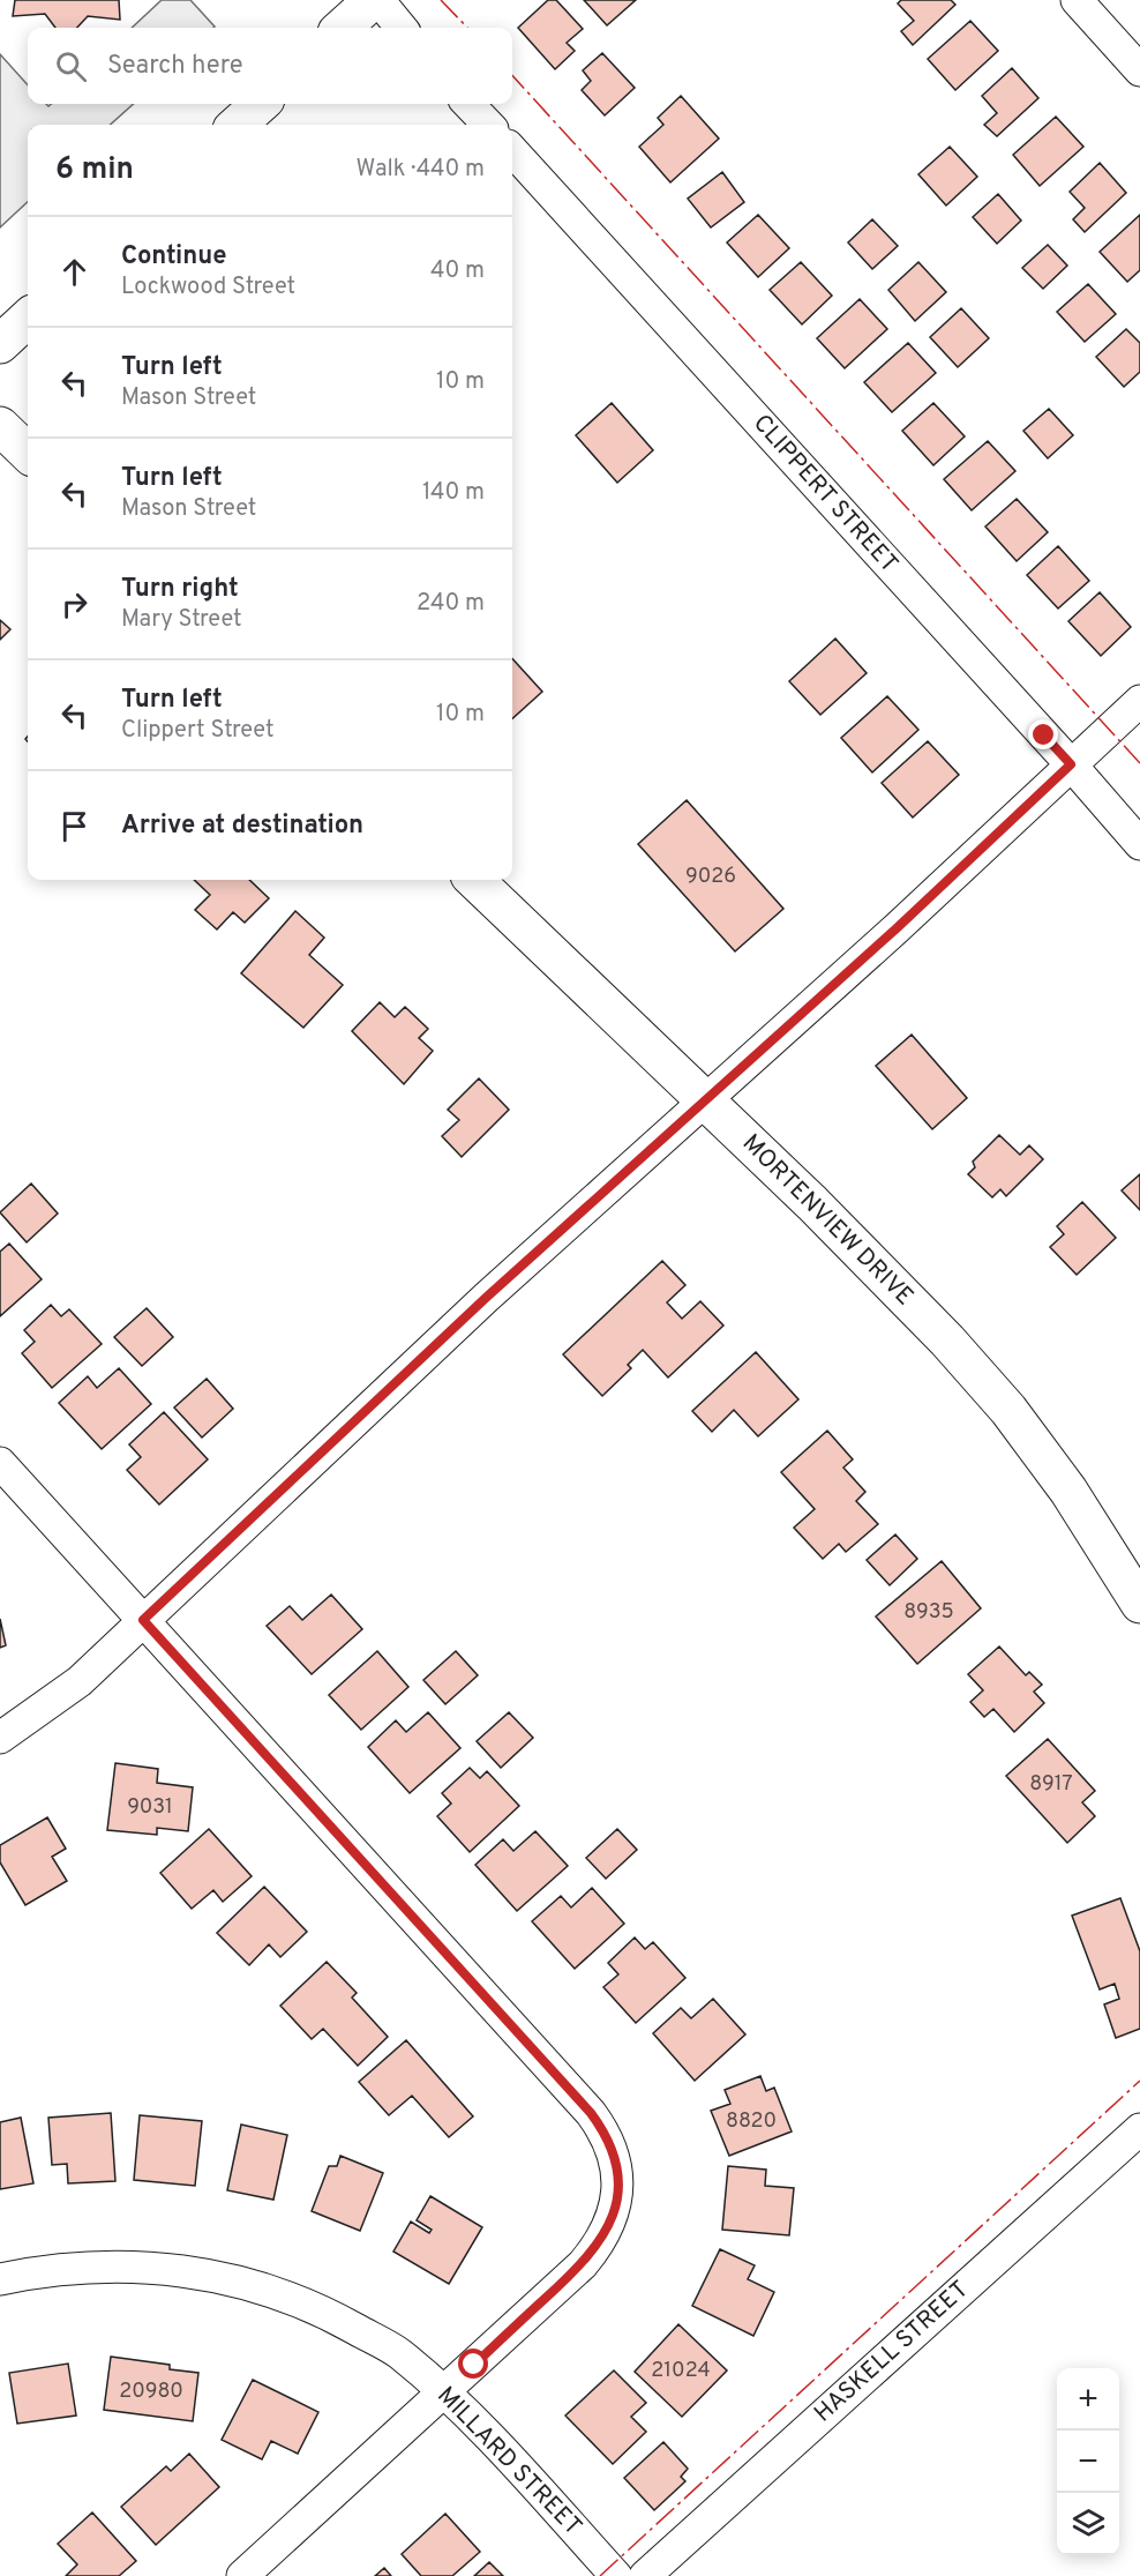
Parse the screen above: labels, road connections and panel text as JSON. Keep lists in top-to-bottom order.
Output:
{
  "streets": {
    "street": [
      "CLIPPERT STREET",
      "MORTENVIEW DRIVE",
      "HASKELL STREET",
      "MILLARD STREET"
    ]
  },
  "house_numbers": [
    "9026",
    "8935",
    "8917",
    "9031",
    "8820",
    "21024",
    "20980"
  ],
  "page": {
    "search": "Search here",
    "heading": ["6 min", "Walk · 440 m"],
    "list": [
      ["Continue", "Lockwood Street", "40 m"],
      ["Turn left", "Mason Street", "10 m"],
      ["Turn left", "Mason Street", "140 m"],
      ["Turn right", "Mary Street", "240 m"],
      ["Turn left", "Clippert Street", "10 m"],
      "Arrive at destination"
    ],
    "map_buttons": ["+", "−"]
  }
}
